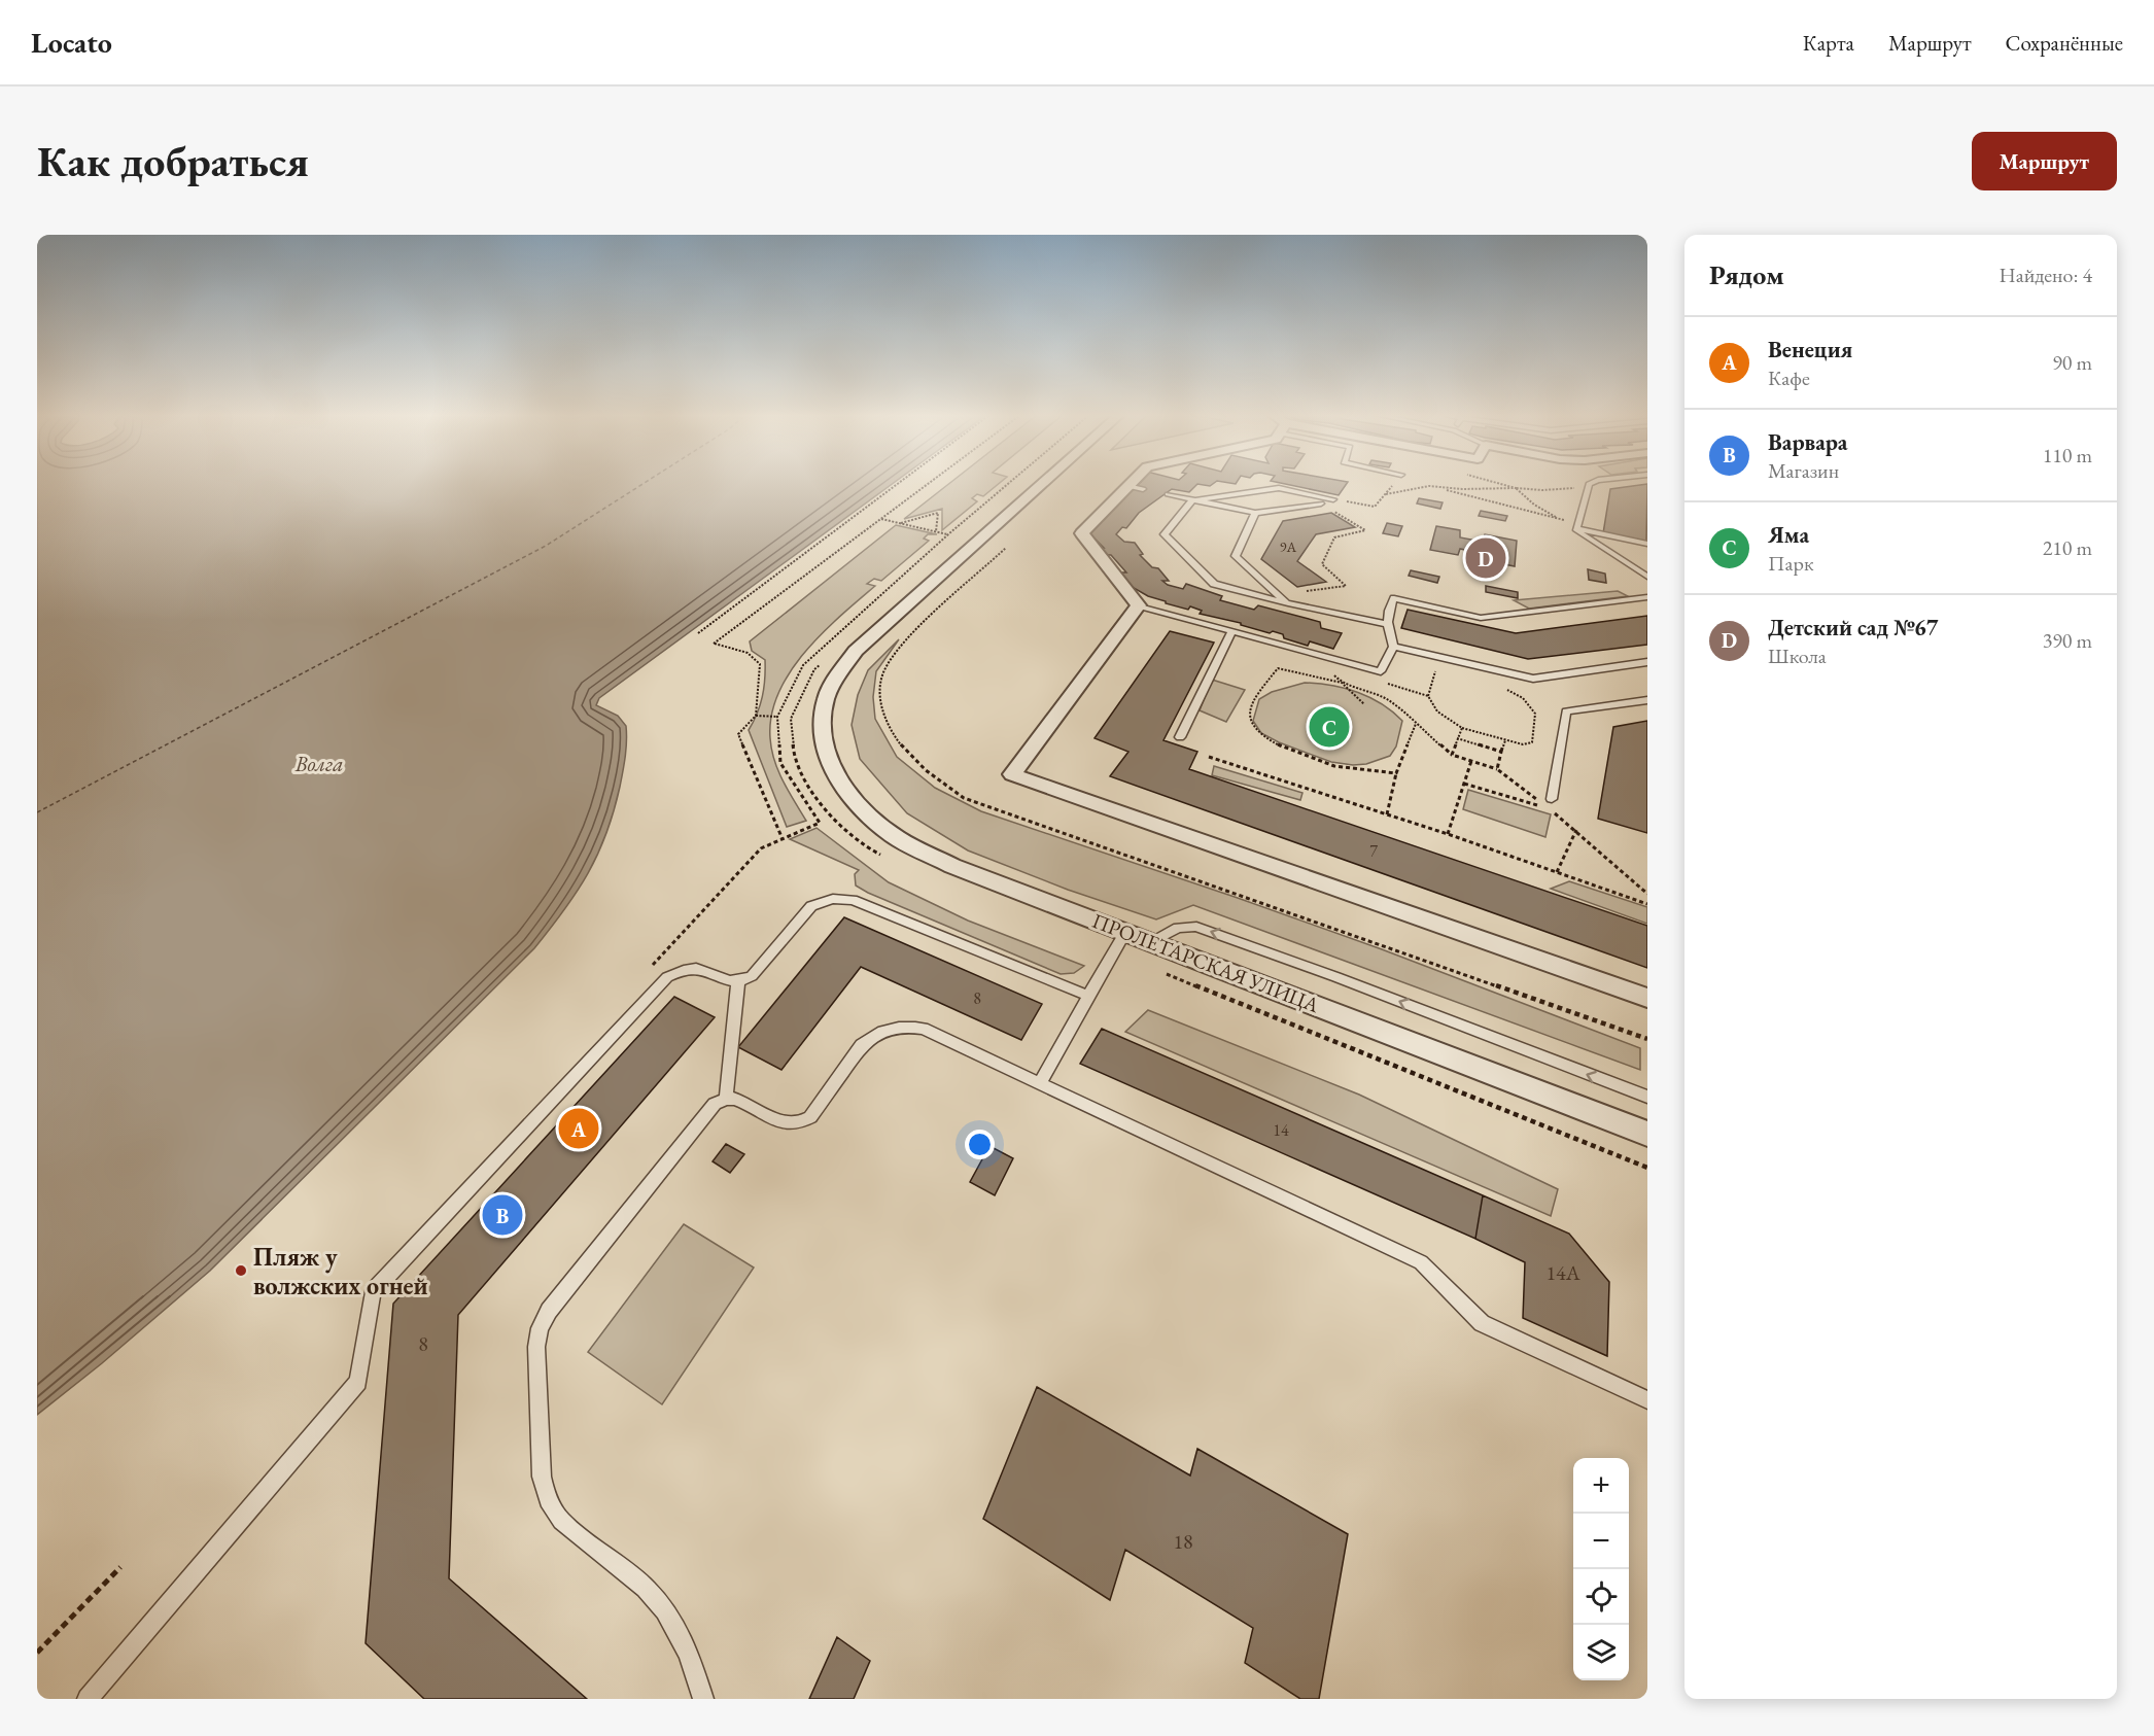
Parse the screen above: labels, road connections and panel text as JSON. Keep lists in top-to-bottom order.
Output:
{
  "streets": {
    "street": ["ПРОЛЕТАРСКАЯ УЛИЦА"]
  },
  "water": ["Волга"],
  "places": ["Пляж у волжских огней"],
  "house_numbers": [
    "9А",
    "7",
    "8",
    "14",
    "14А",
    "8",
    "18"
  ],
  "page": {
    "header": "Locato",
    "nav": ["Карта", "Маршрут", "Сохранённые"],
    "buttons": "Маршрут",
    "title": "Как добраться",
    "heading": ["Рядом", "Найдено: 4"],
    "list": [
      {
        "mark": "A",
        "name": "Венеция",
        "note": "Кафе",
        "value": "90 m"
      },
      {
        "mark": "B",
        "name": "Варвара",
        "note": "Магазин",
        "value": "110 m"
      },
      {
        "mark": "C",
        "name": "Яма",
        "note": "Парк",
        "value": "210 m"
      },
      {
        "mark": "D",
        "name": "Детский сад №67",
        "note": "Школа",
        "value": "390 m"
      }
    ],
    "pins": [
      "D",
      "C",
      "A",
      "B"
    ],
    "map_buttons": ["+", "−"]
  }
}
